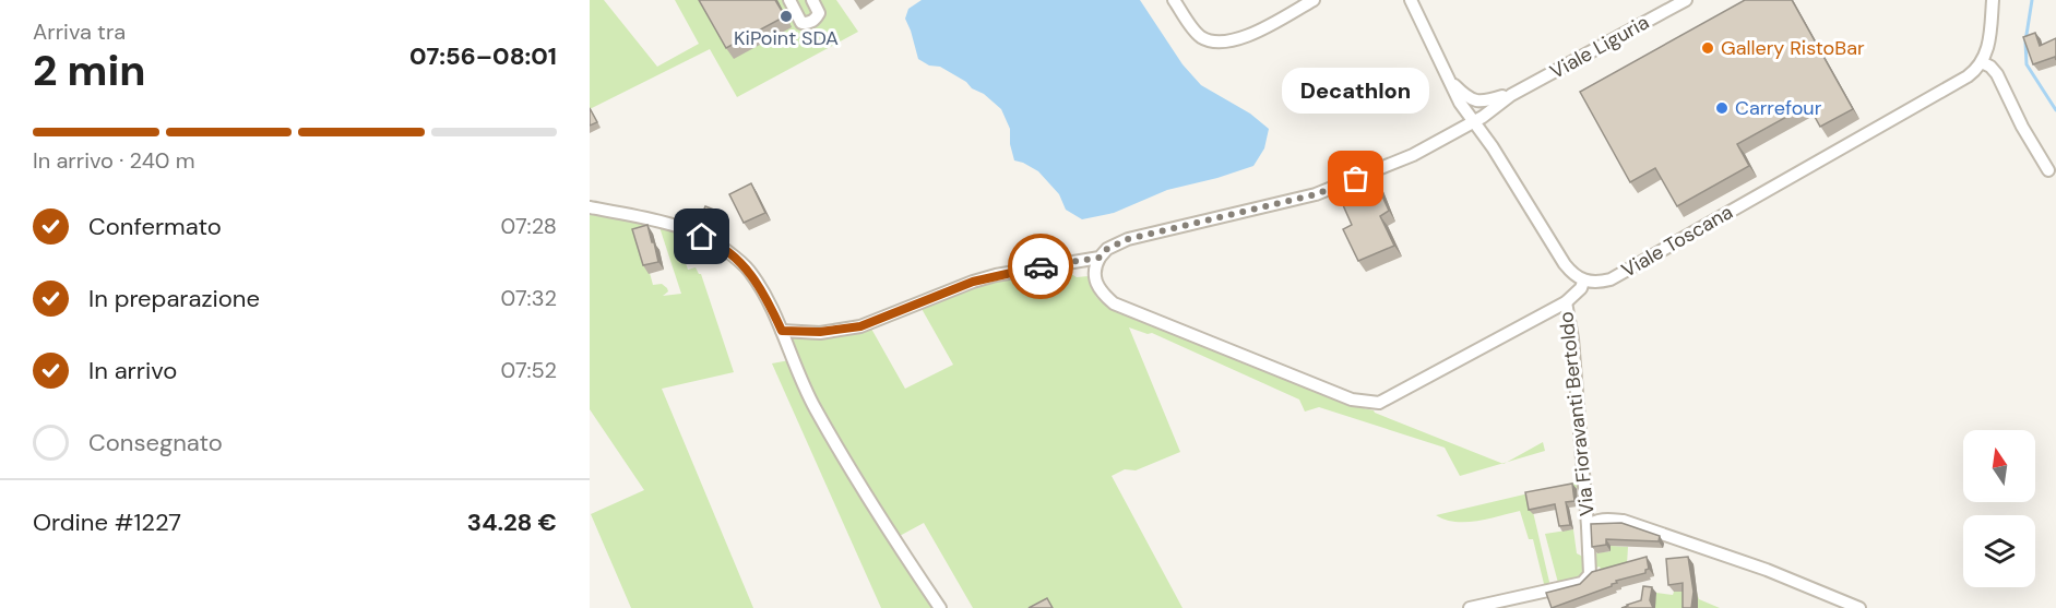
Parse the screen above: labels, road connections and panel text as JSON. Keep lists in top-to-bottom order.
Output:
{
  "streets": {
    "street": ["Viale Liguria", "Viale Toscana", "Via Fioravanti Bertoldo"]
  },
  "places": [
    "KiPoint SDA",
    "Gallery RistoBar",
    "Carrefour",
    "Decathlon"
  ],
  "north": "top",
  "page": {
    "heading": ["2 min", "Arriva tra", "07:56–08:01"],
    "panel": ["Ordine #1227", "34.28 €"],
    "bubble": "Decathlon",
    "bar": "In arrivo · 240 m",
    "list": [
      ["Confermato", "07:28"],
      ["In preparazione", "07:32"],
      ["In arrivo", "07:52"],
      "Consegnato"
    ]
  }
}
